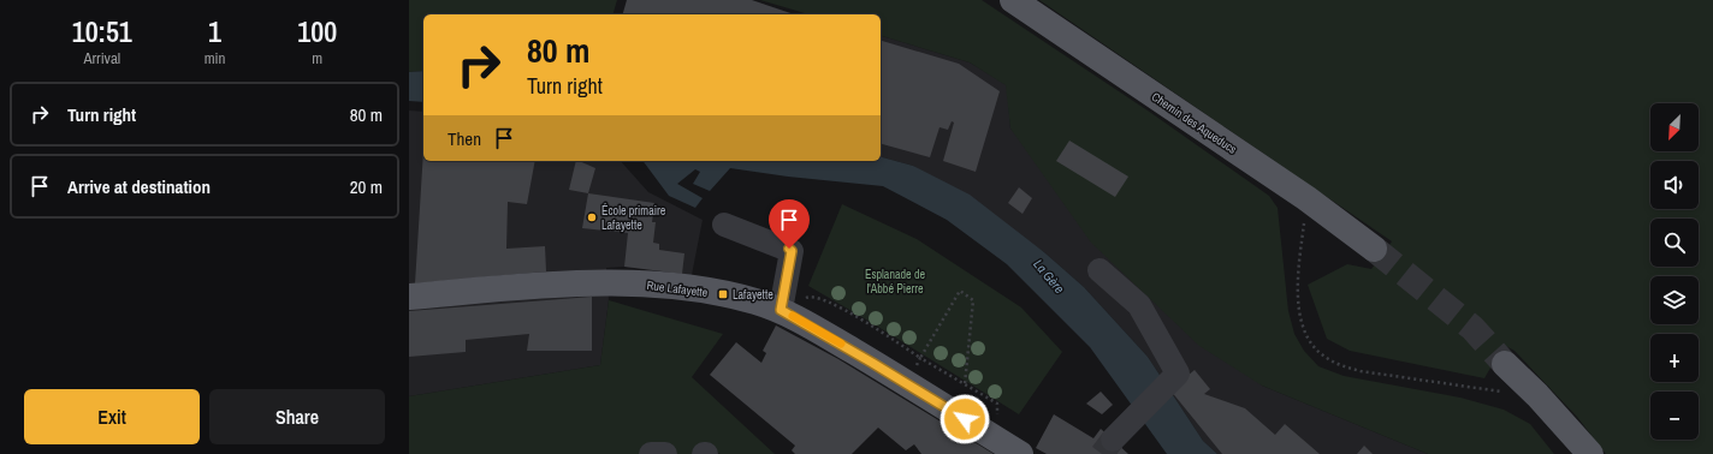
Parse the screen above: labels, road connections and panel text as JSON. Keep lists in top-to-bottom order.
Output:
{
  "streets": {
    "main road": ["Chemin des Aqueducs", "Rue Lafayette"]
  },
  "water": ["La Gère"],
  "parks": ["Esplanade de l'Abbé Pierre"],
  "places": {
    "other": ["École primaire Lafayette"],
    "transit": ["Lafayette"]
  },
  "north": "bottom left",
  "page": {
    "eta": [
      "10:51",
      "Arrival",
      "1",
      "min",
      "100",
      "m"
    ],
    "turn": ["80 m", "Turn right"],
    "list": [
      {
        "name": "Turn right",
        "value": "80 m"
      },
      {
        "name": "Arrive at destination",
        "value": "20 m"
      }
    ],
    "map_buttons": ["+", "−"],
    "then": "Then",
    "buttons": ["Exit", "Share"]
  }
}
